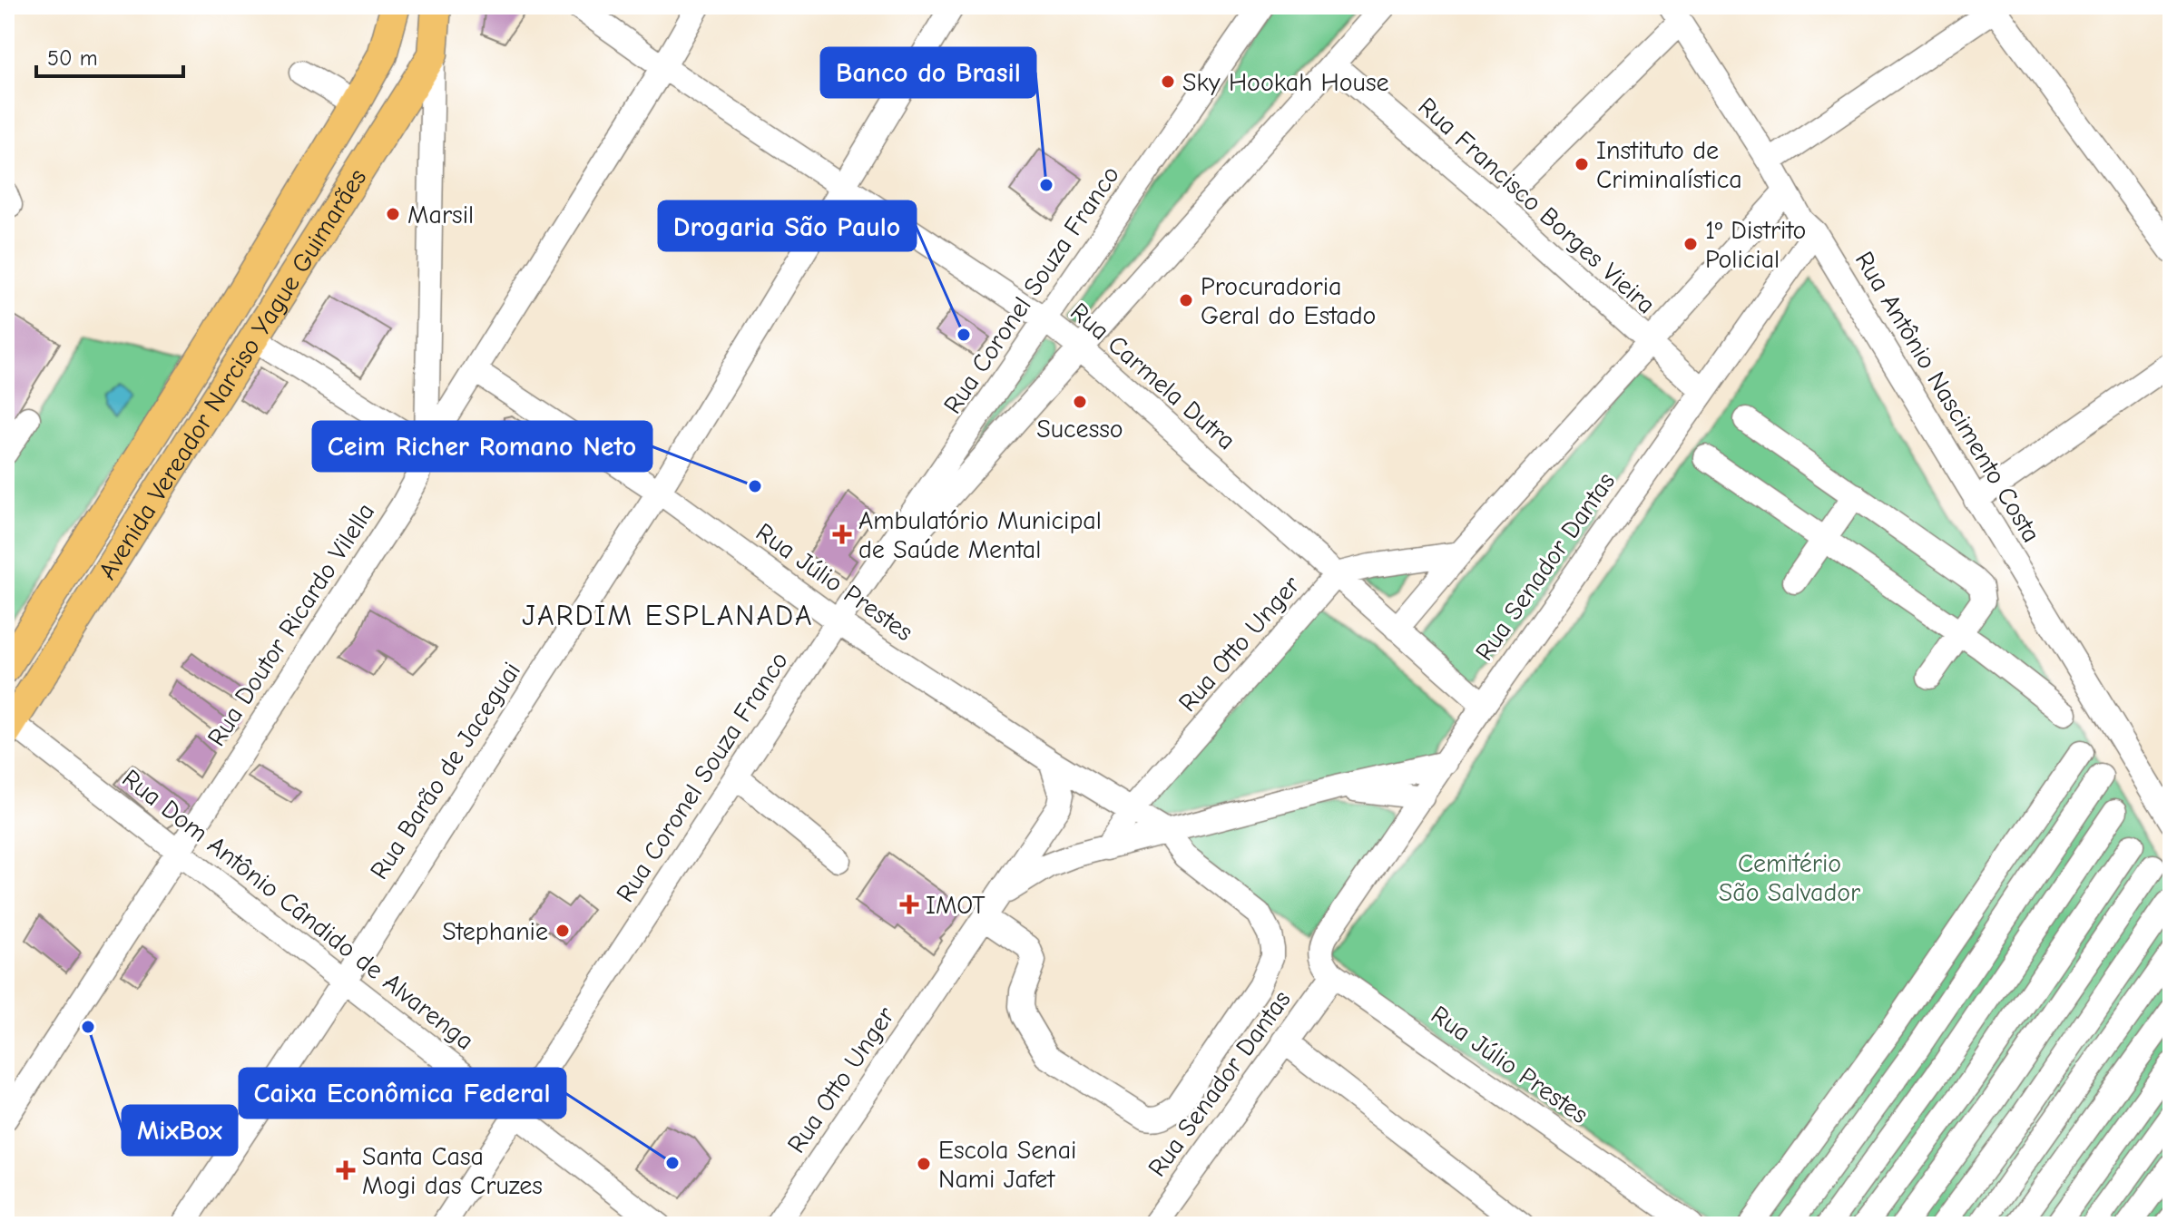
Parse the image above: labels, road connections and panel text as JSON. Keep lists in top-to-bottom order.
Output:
{
  "streets": {
    "main road": ["Avenida Vereador Narciso Yague Guimarães"],
    "street": [
      "Rua Francisco Borges Vieira",
      "Rua Coronel Souza Franco",
      "Rua Carmela Dutra",
      "Rua Antônio Nascimento Costa",
      "Rua Senador Dantas",
      "Rua Júlio Prestes",
      "Rua Doutor Ricardo Vilella",
      "Rua Otto Unger",
      "Rua Barão de Jaceguai",
      "Rua Dom Antônio Cândido de Alvarenga"
    ]
  },
  "crossings": [
    ["Rua Francisco Borges Vieira", "Rua Senador Dantas"],
    ["Rua Coronel Souza Franco", "Rua Carmela Dutra"],
    ["Rua Coronel Souza Franco", "Rua Júlio Prestes"],
    ["Rua Coronel Souza Franco", "Rua Dom Antônio Cândido de Alvarenga"],
    ["Avenida Vereador Narciso Yague Guimarães", "Rua Dom Antônio Cândido de Alvarenga"],
    ["Rua Carmela Dutra", "Rua Senador Dantas"],
    ["Rua Carmela Dutra", "Rua Doutor Ricardo Vilella"],
    ["Rua Carmela Dutra", "Rua Otto Unger"],
    ["Rua Carmela Dutra", "Rua Barão de Jaceguai"],
    ["Rua Antônio Nascimento Costa", "Rua Senador Dantas"],
    ["Rua Senador Dantas", "Rua Júlio Prestes"],
    ["Rua Senador Dantas", "Rua Otto Unger"],
    ["Rua Júlio Prestes", "Rua Doutor Ricardo Vilella"],
    ["Rua Júlio Prestes", "Rua Otto Unger"],
    ["Rua Júlio Prestes", "Rua Barão de Jaceguai"],
    ["Rua Doutor Ricardo Vilella", "Rua Dom Antônio Cândido de Alvarenga"],
    ["Rua Barão de Jaceguai", "Rua Dom Antônio Cândido de Alvarenga"]
  ],
  "districts": ["JARDIM ESPLANADA"],
  "parks": ["Cemitério São Salvador"],
  "places": {
    "other": [
      "Sky Hookah House",
      "Instituto de Criminalística",
      "Banco do Brasil",
      "Marsil",
      "1º Distrito Policial",
      "Procuradoria Geral do Estado",
      "Drogaria São Paulo",
      "Sucesso",
      "Ceim Richer Romano Neto",
      "Stephanie",
      "MixBox",
      "Caixa Econômica Federal",
      "Escola Senai Nami Jafet"
    ],
    "health": ["Ambulatório Municipal de Saúde Mental", "IMOT", "Santa Casa Mogi das Cruzes"]
  },
  "scale_bar": "50 m"
}
